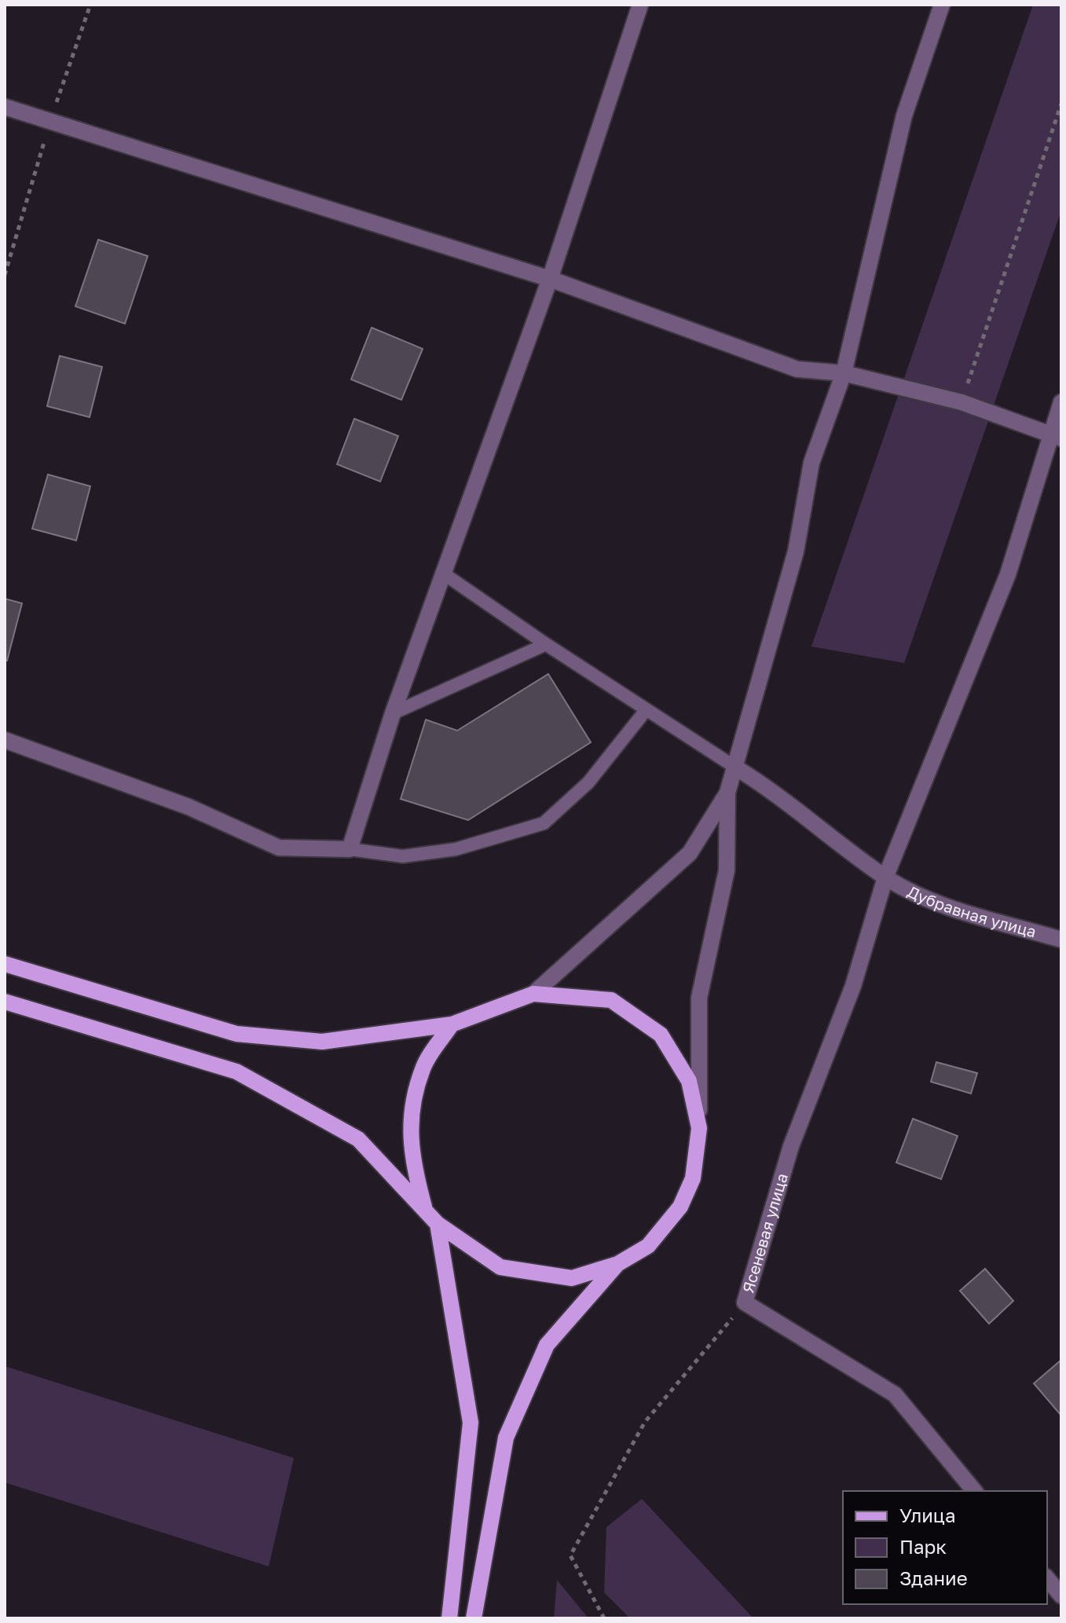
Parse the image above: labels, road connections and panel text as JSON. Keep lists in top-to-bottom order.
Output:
{
  "streets": {
    "street": ["Дубравная улица", "Ясеневая улица"]
  },
  "crossings": [
    ["Дубравная улица", "Ясеневая улица"]
  ],
  "legend": ["Улица", "Парк", "Здание"]
}
